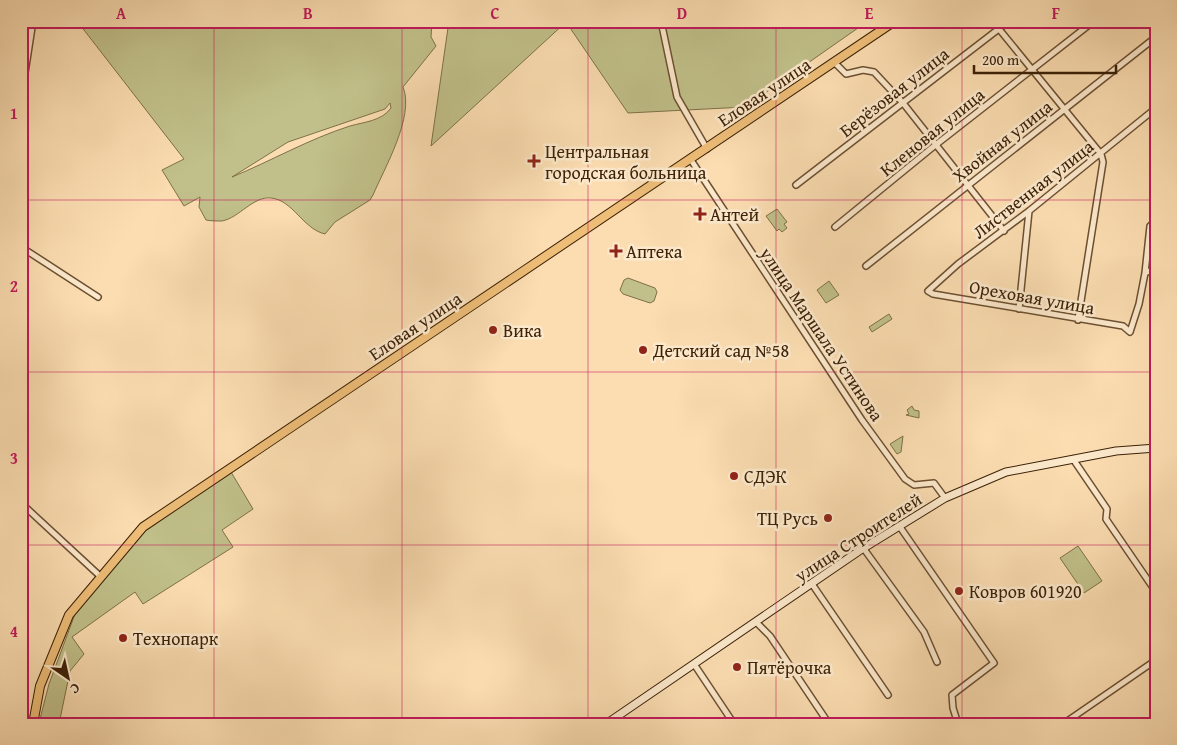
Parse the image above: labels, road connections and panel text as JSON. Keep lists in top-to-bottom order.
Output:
{
  "streets": {
    "main road": ["Еловая улица", "улица Строителей"],
    "street": [
      "Берёзовая улица",
      "Кленовая улица",
      "Хвойная улица",
      "Лиственная улица",
      "Ореховая улица",
      "улица Маршала Устинова"
    ]
  },
  "crossings": [
    ["Еловая улица", "улица Маршала Устинова"],
    ["Лиственная улица", "Ореховая улица"],
    ["улица Маршала Устинова", "улица Строителей"]
  ],
  "places": {
    "health": ["Центральная городская больница", "Антей", "Аптека"],
    "other": [
      "Вика",
      "Детский сад №58",
      "СДЭК",
      "ТЦ Русь",
      "Ковров 601920",
      "Технопарк",
      "Пятёрочка"
    ]
  },
  "scale_bar": "200 m",
  "north": "bottom right",
  "grid": {
    "columns": [
      "A",
      "B",
      "C",
      "D",
      "E",
      "F"
    ],
    "rows": [
      "1",
      "2",
      "3",
      "4"
    ]
  }
}
